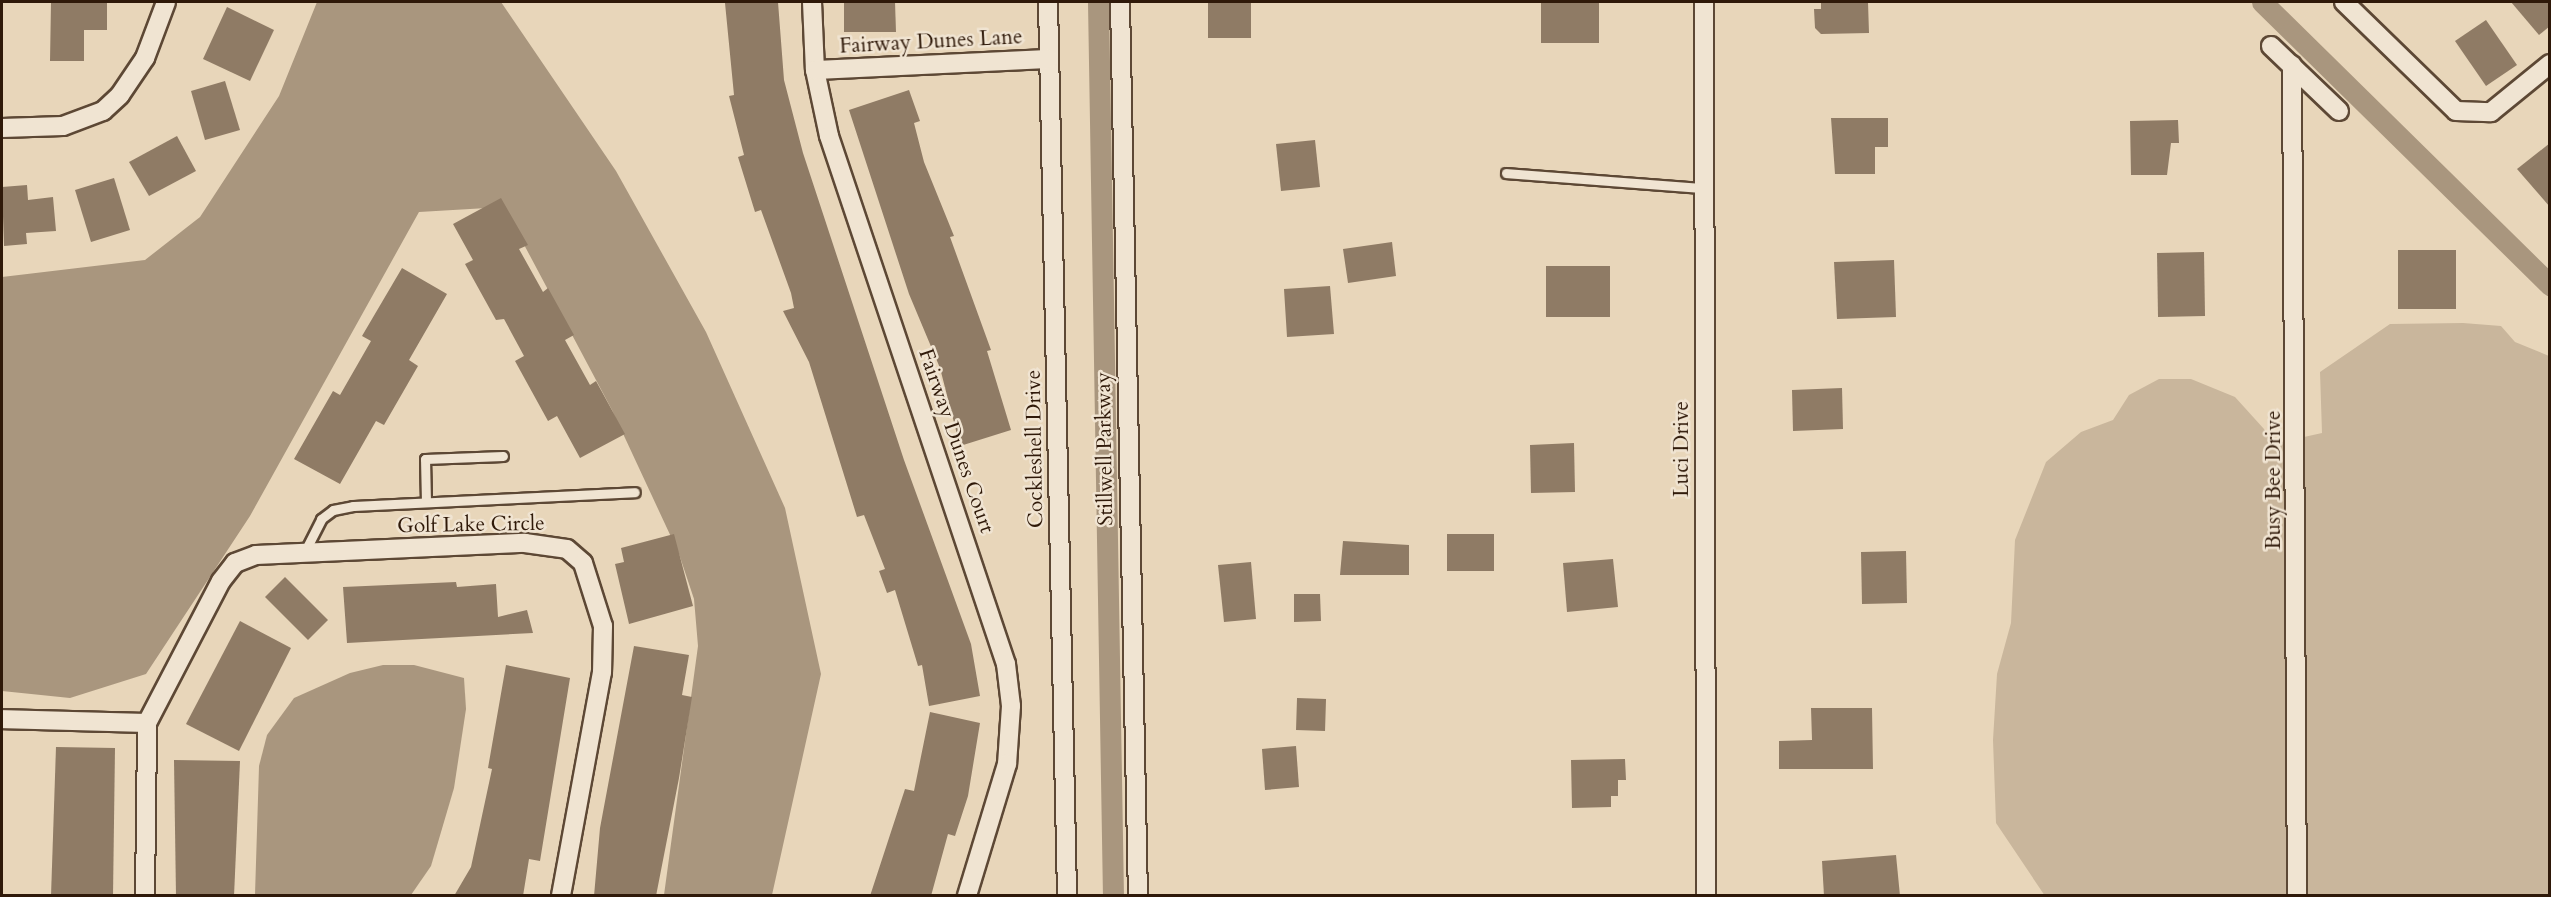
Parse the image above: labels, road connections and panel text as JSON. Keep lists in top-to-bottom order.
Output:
{
  "streets": {
    "street": [
      "Fairway Dunes Lane",
      "Fairway Dunes Court",
      "Cockleshell Drive",
      "Stillwell Parkway",
      "Luci Drive",
      "Busy Bee Drive",
      "Golf Lake Circle"
    ]
  },
  "crossings": [
    ["Fairway Dunes Lane", "Fairway Dunes Court"],
    ["Fairway Dunes Lane", "Cockleshell Drive"]
  ]
}
